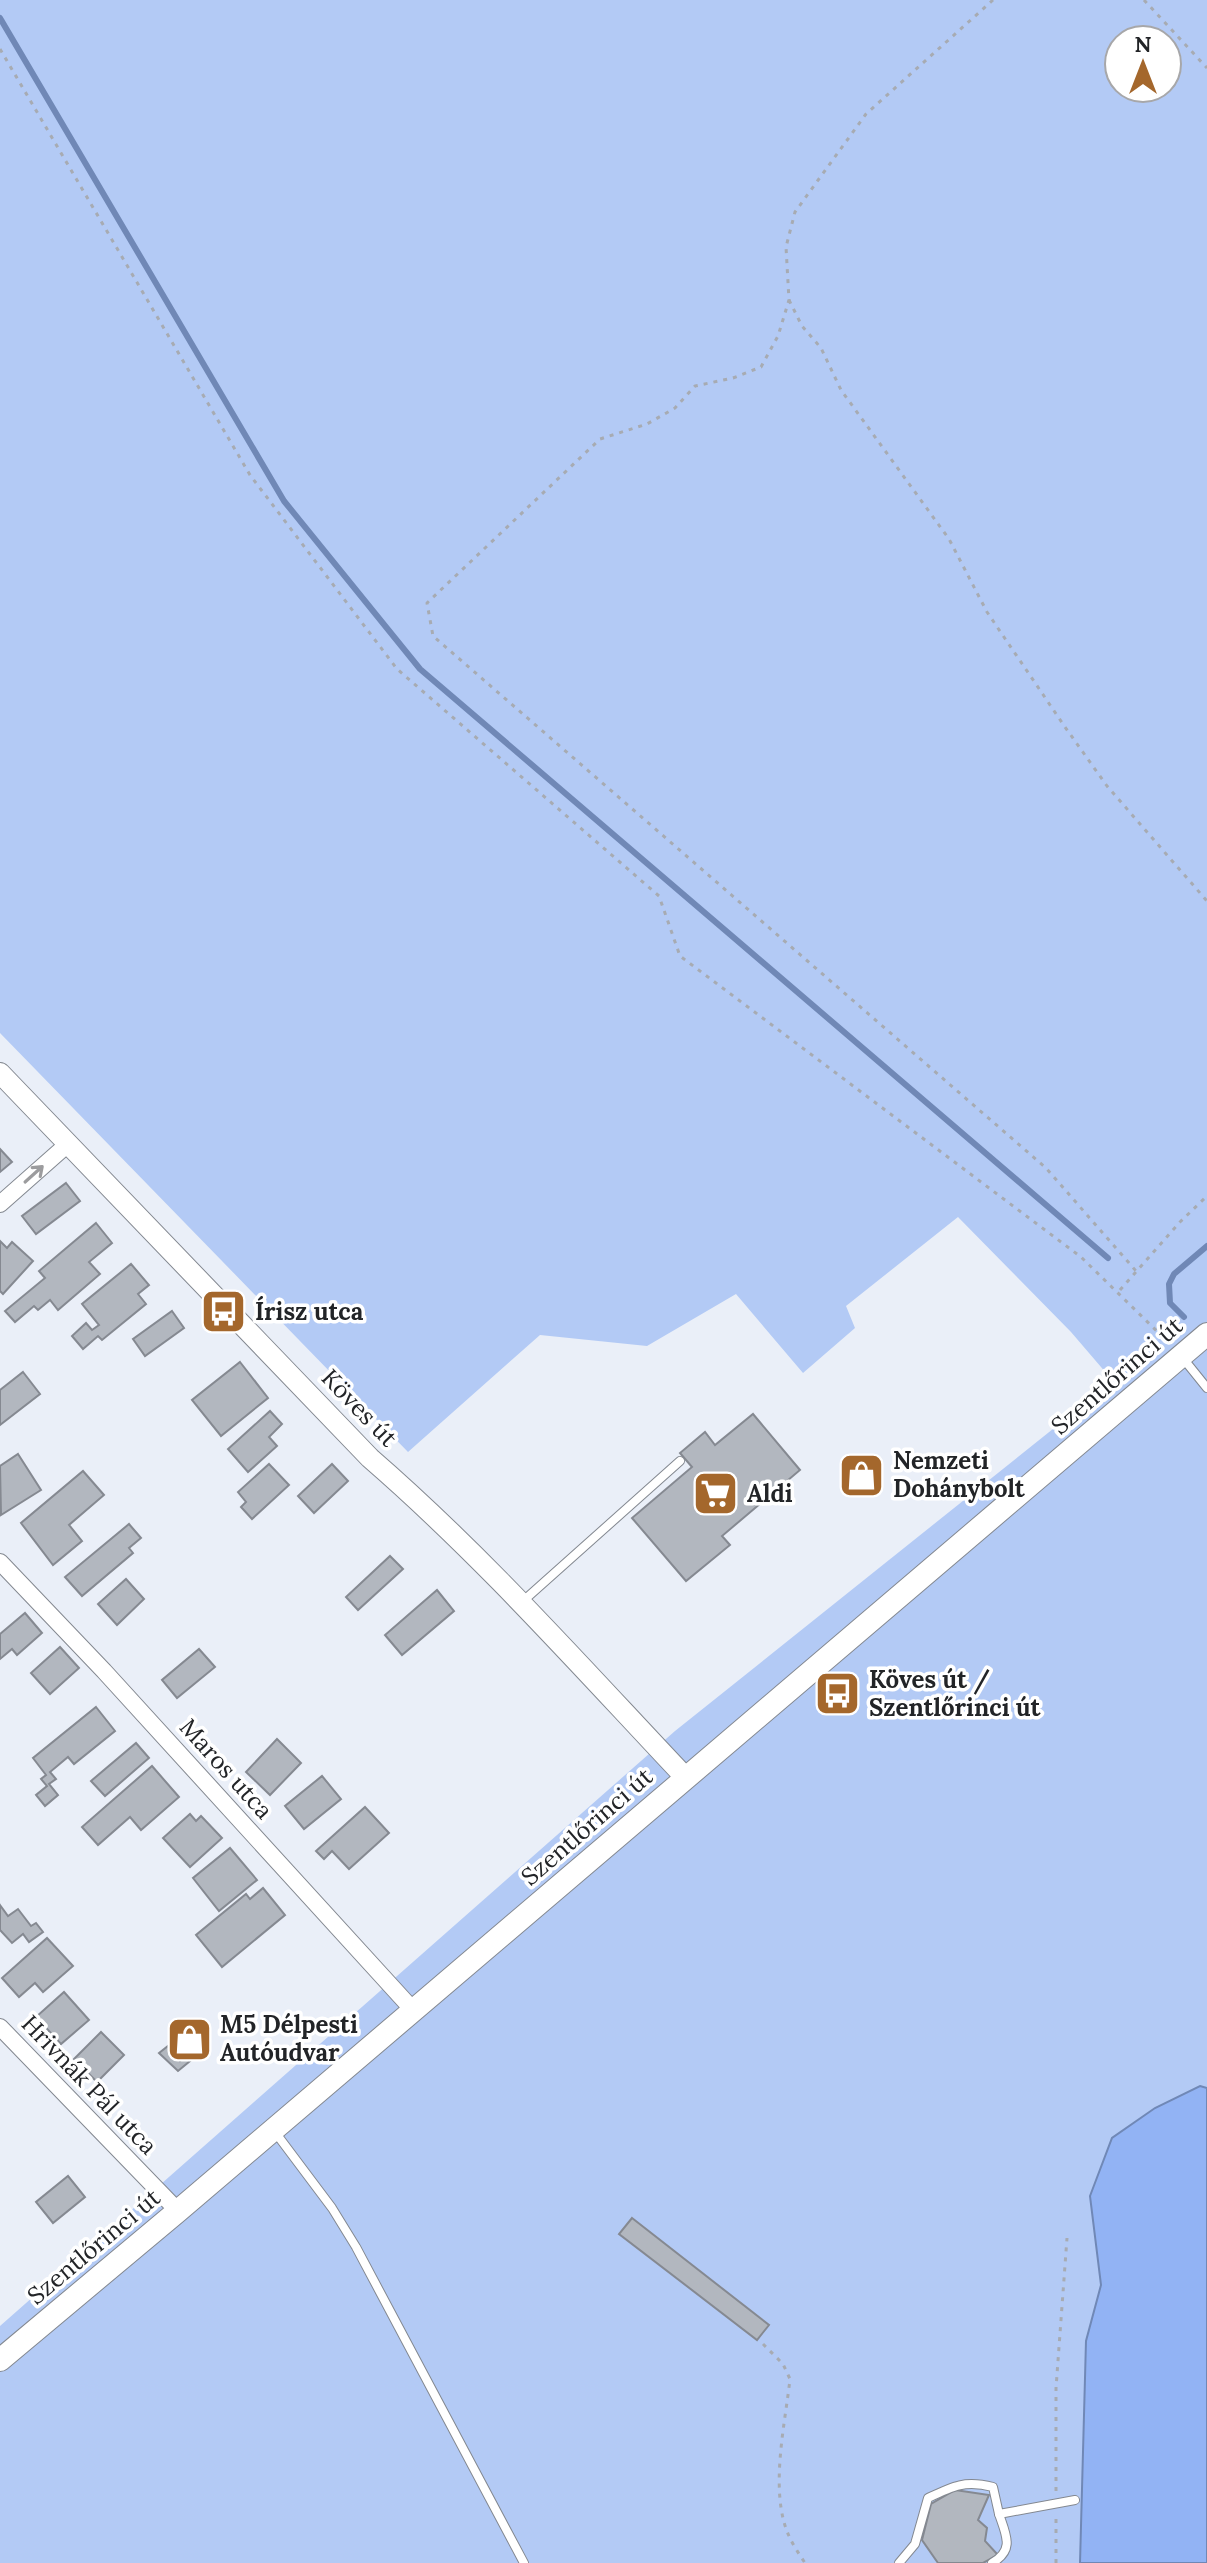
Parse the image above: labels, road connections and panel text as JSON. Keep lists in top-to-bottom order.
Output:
{
  "streets": {
    "main road": ["Szentlőrinci út"],
    "street": ["Köves út", "Maros utca", "Hrivnák Pál utca"]
  },
  "crossings": [
    ["Szentlőrinci út", "Köves út"],
    ["Szentlőrinci út", "Maros utca"],
    ["Szentlőrinci út", "Hrivnák Pál utca"]
  ],
  "places": {
    "bus stop": ["Írisz utca", "Köves út / Szentlőrinci út"],
    "shop": ["Nemzeti Dohánybolt", "M5 Délpesti Autóudvar"],
    "supermarket": ["Aldi"]
  },
  "north": "top"
}
